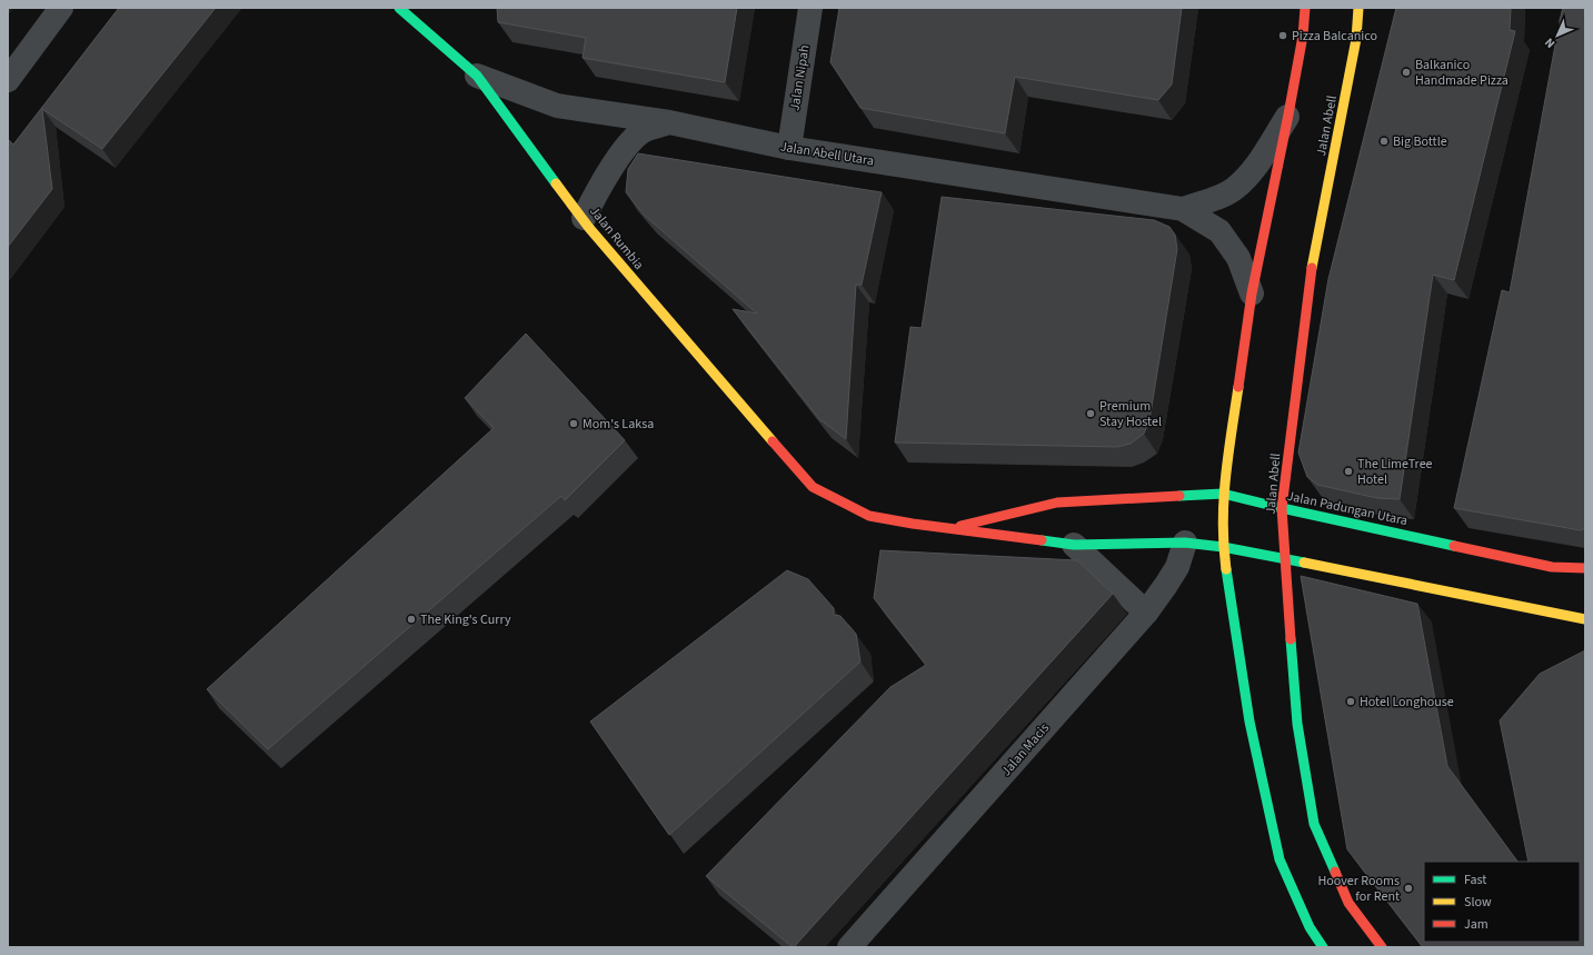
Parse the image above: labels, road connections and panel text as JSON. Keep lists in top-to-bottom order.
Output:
{
  "streets": {
    "street": [
      "Jalan Nipah",
      "Jalan Abell",
      "Jalan Abell Utara",
      "Jalan Rumbia",
      "Jalan Padungan Utara",
      "Jalan Macis"
    ]
  },
  "crossings": [
    ["Jalan Nipah", "Jalan Abell Utara"],
    ["Jalan Abell", "Jalan Padungan Utara"],
    ["Jalan Abell Utara", "Jalan Rumbia"],
    ["Jalan Rumbia", "Jalan Padungan Utara"],
    ["Jalan Padungan Utara", "Jalan Macis"]
  ],
  "places": [
    "Pizza Balcanico",
    "Balkanico Handmade Pizza",
    "Big Bottle",
    "Premium Stay Hostel",
    "Mom's Laksa",
    "The LimeTree Hotel",
    "The King's Curry",
    "Hotel Longhouse",
    "Hoover Rooms for Rent"
  ],
  "legend": ["Fast", "Slow", "Jam"],
  "north": "bottom left"
}
